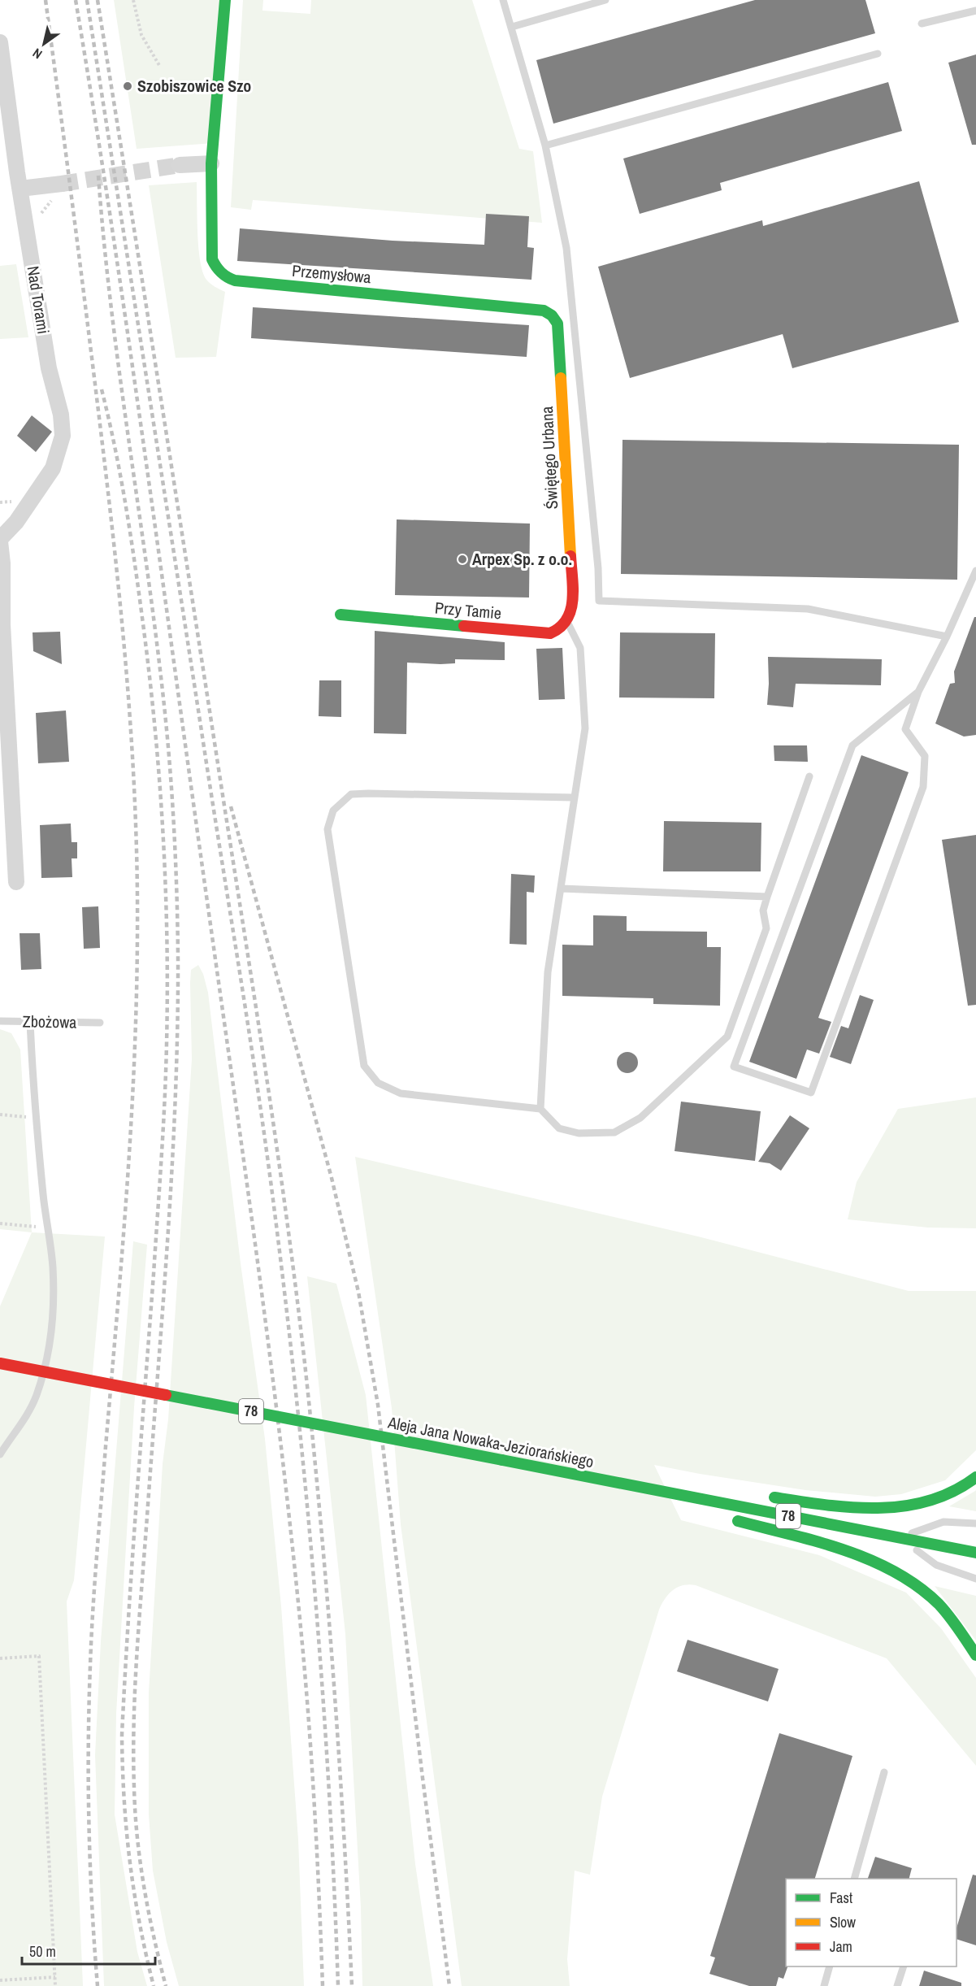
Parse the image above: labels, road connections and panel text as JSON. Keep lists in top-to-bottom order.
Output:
{
  "streets": {
    "main road": [
      "Przemysłowa",
      "Świętego Urbana",
      "Przy Tamie",
      "78",
      "Aleja Jana Nowaka-Jeziorańskiego"
    ],
    "street": ["Nad Torami"],
    "lane": ["Zbożowa"]
  },
  "crossings": [
    ["Przemysłowa", "Świętego Urbana"],
    ["Świętego Urbana", "Przy Tamie"]
  ],
  "places": ["Szobiszowice Szo", "Arpex Sp. z o.o."],
  "legend": ["Fast", "Slow", "Jam"],
  "scale_bar": "50 m",
  "north": "bottom left"
}
